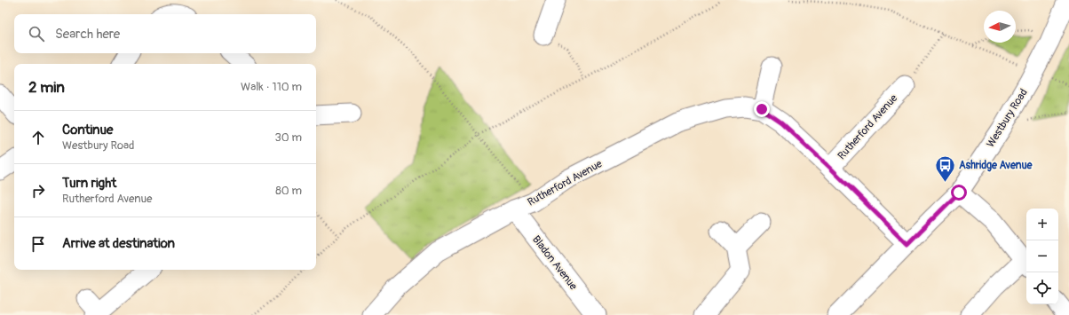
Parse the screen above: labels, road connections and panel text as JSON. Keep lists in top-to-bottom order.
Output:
{
  "streets": {
    "street": ["Westbury Road", "Rutherford Avenue", "Bladon Avenue"]
  },
  "crossings": [
    ["Westbury Road", "Rutherford Avenue"],
    ["Rutherford Avenue", "Bladon Avenue"]
  ],
  "places": {
    "bus stop": ["Ashridge Avenue"]
  },
  "north": "left",
  "page": {
    "search": "Search here",
    "heading": ["2 min", "Walk · 110 m"],
    "list": [
      ["Continue", "Westbury Road", "30 m"],
      ["Turn right", "Rutherford Avenue", "80 m"],
      "Arrive at destination"
    ],
    "map_buttons": ["+", "−"]
  }
}
